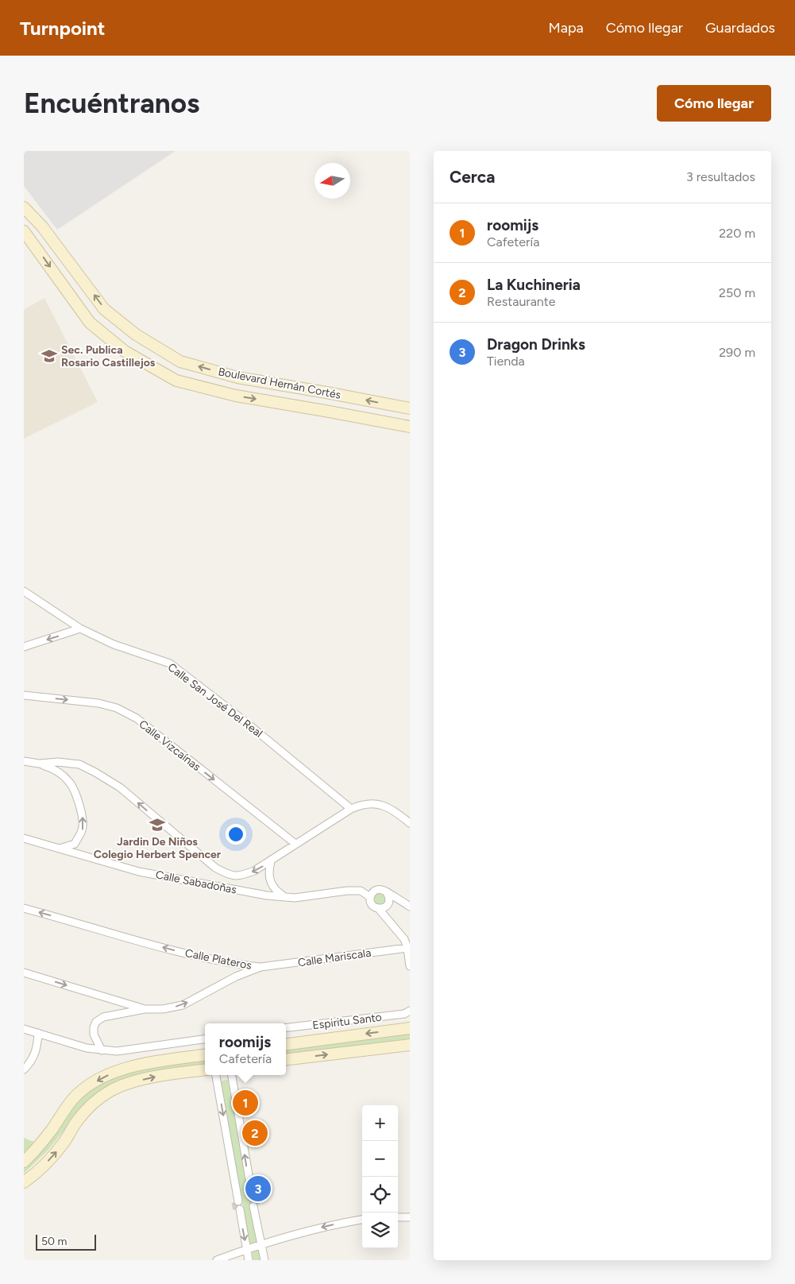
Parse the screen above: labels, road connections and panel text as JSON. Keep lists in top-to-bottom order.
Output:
{
  "streets": {
    "main road": ["Boulevard Hernán Cortés"],
    "street": [
      "Calle San José Del Real",
      "Calle Vizcaínas",
      "Calle Sabadoñas",
      "Calle Mariscala",
      "Calle Plateros",
      "Espiritu Santo"
    ]
  },
  "crossings": [
    ["Calle Mariscala", "Calle Plateros"]
  ],
  "one_way": ["Calle Vizcaínas"],
  "places": {
    "school or university": ["Sec. Publica Rosario Castillejos", "Jardin De Niños Colegio Herbert Spencer"]
  },
  "scale_bar": "50 m",
  "north": "left",
  "page": {
    "header": "Turnpoint",
    "nav": ["Mapa", "Cómo llegar", "Guardados"],
    "buttons": "Cómo llegar",
    "title": "Encuéntranos",
    "heading": ["Cerca", "3 resultados"],
    "list": [
      {
        "mark": "1",
        "name": "roomijs",
        "note": "Cafetería",
        "value": "220 m"
      },
      {
        "mark": "2",
        "name": "La Kuchineria",
        "note": "Restaurante",
        "value": "250 m"
      },
      {
        "mark": "3",
        "name": "Dragon Drinks",
        "note": "Tienda",
        "value": "290 m"
      }
    ],
    "popup": ["roomijs", "Cafetería"],
    "pins": ["1", "2", "3"],
    "map_buttons": ["+", "−"],
    "scale": "50 m"
  }
}
